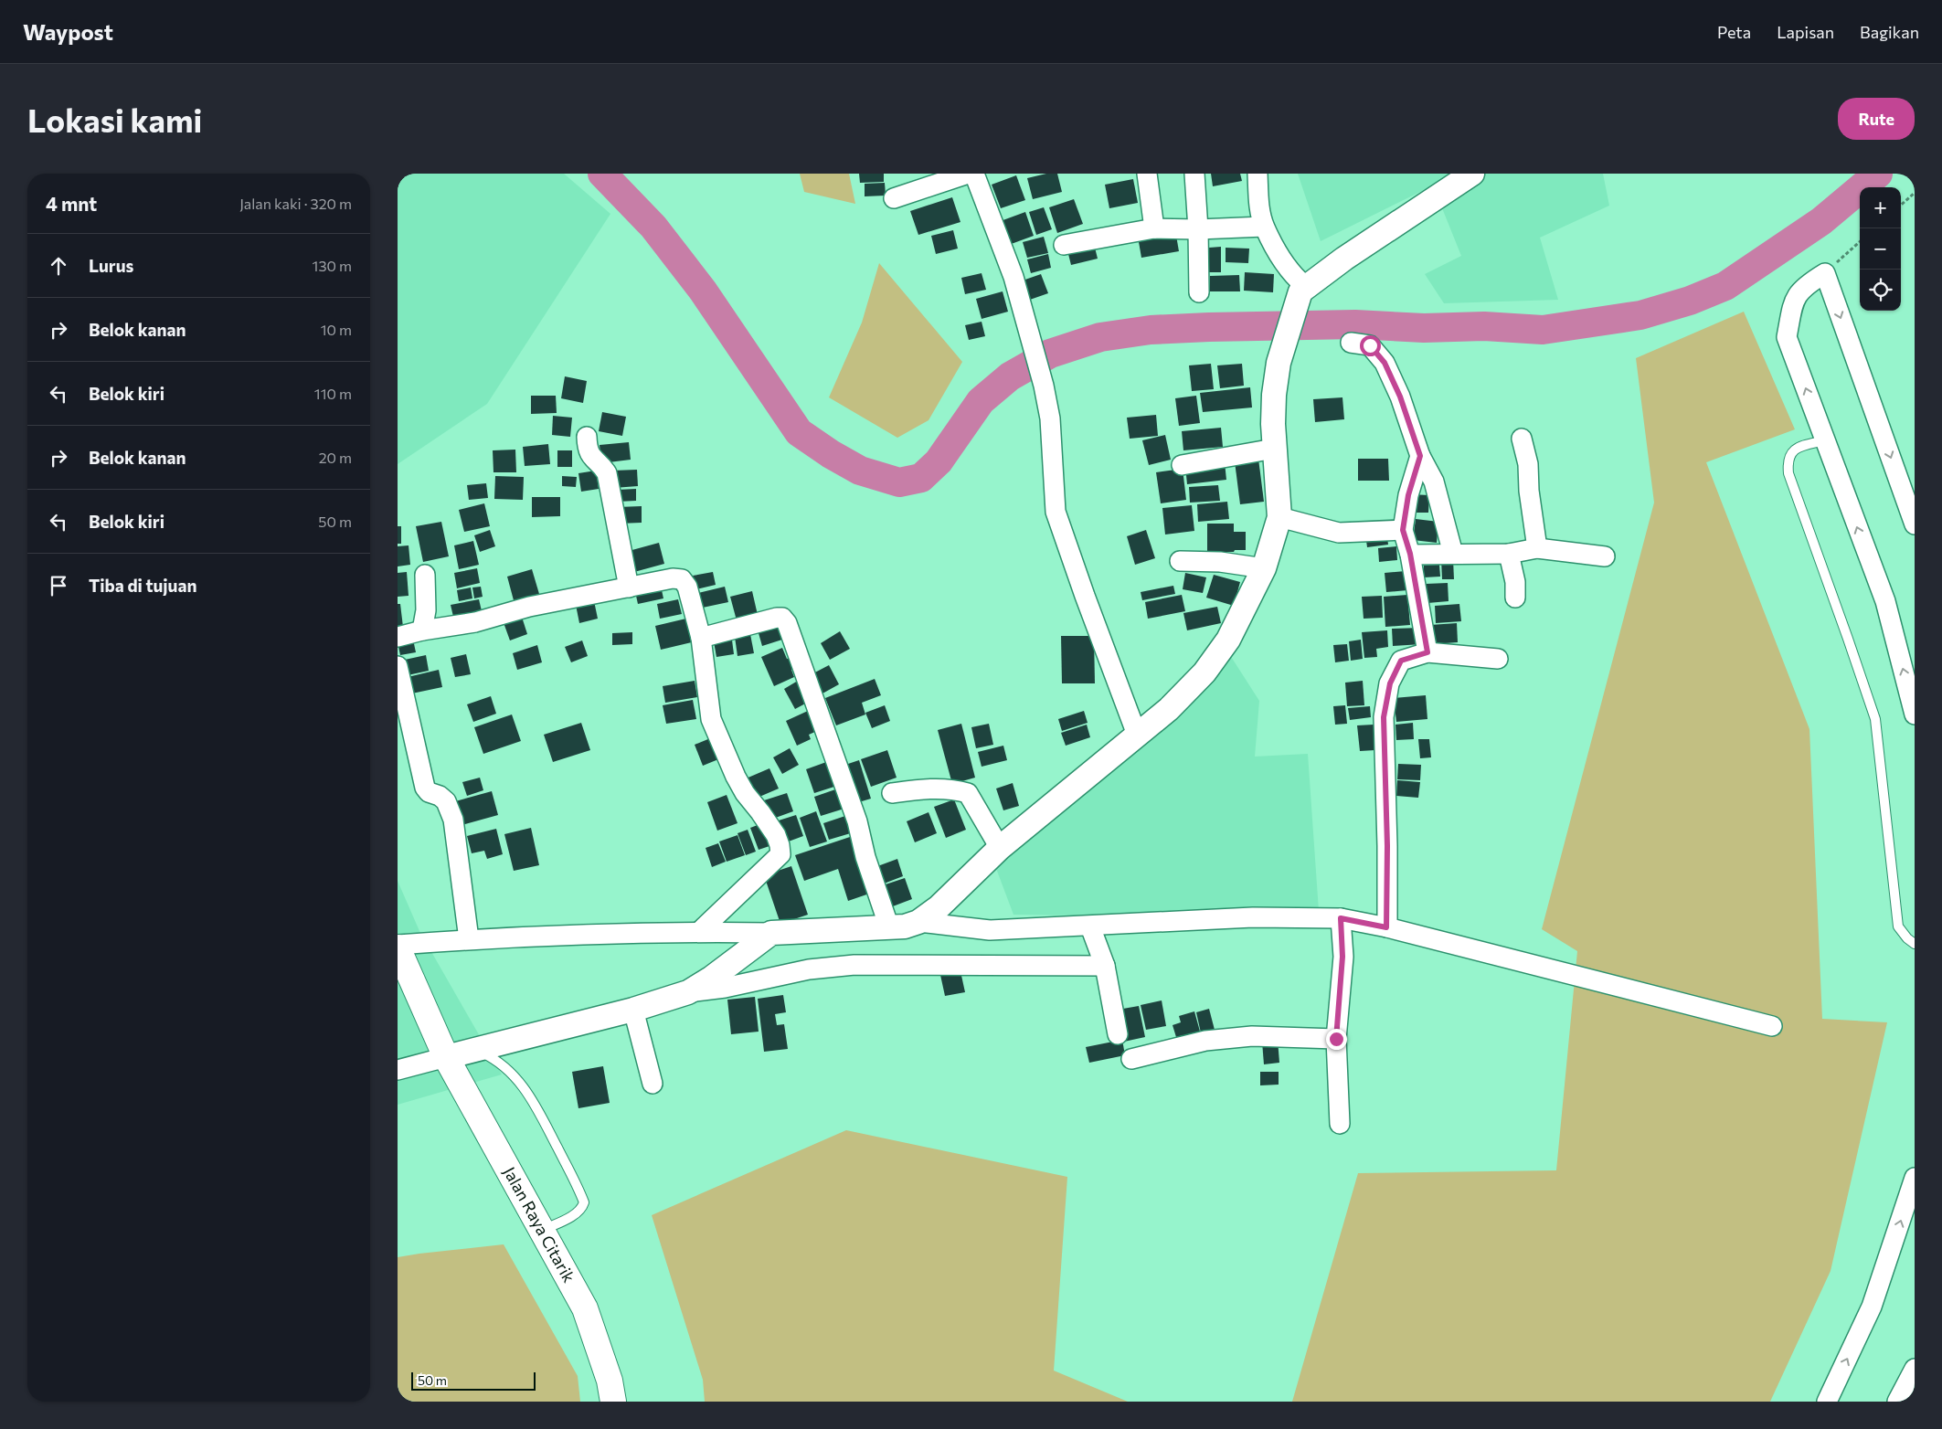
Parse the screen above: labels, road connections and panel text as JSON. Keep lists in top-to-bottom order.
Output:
{
  "streets": {
    "main road": ["Jalan Raya Citarik"]
  },
  "scale_bar": "50 m",
  "page": {
    "header": "Waypost",
    "nav": ["Peta", "Lapisan", "Bagikan"],
    "buttons": "Rute",
    "title": "Lokasi kami",
    "heading": ["4 mnt", "Jalan kaki · 320 m"],
    "map_buttons": ["+", "−"],
    "list": [
      ["Lurus", "130 m"],
      ["Belok kanan", "10 m"],
      ["Belok kiri", "110 m"],
      ["Belok kanan", "20 m"],
      ["Belok kiri", "50 m"],
      "Tiba di tujuan"
    ],
    "scale": "50 m"
  }
}
